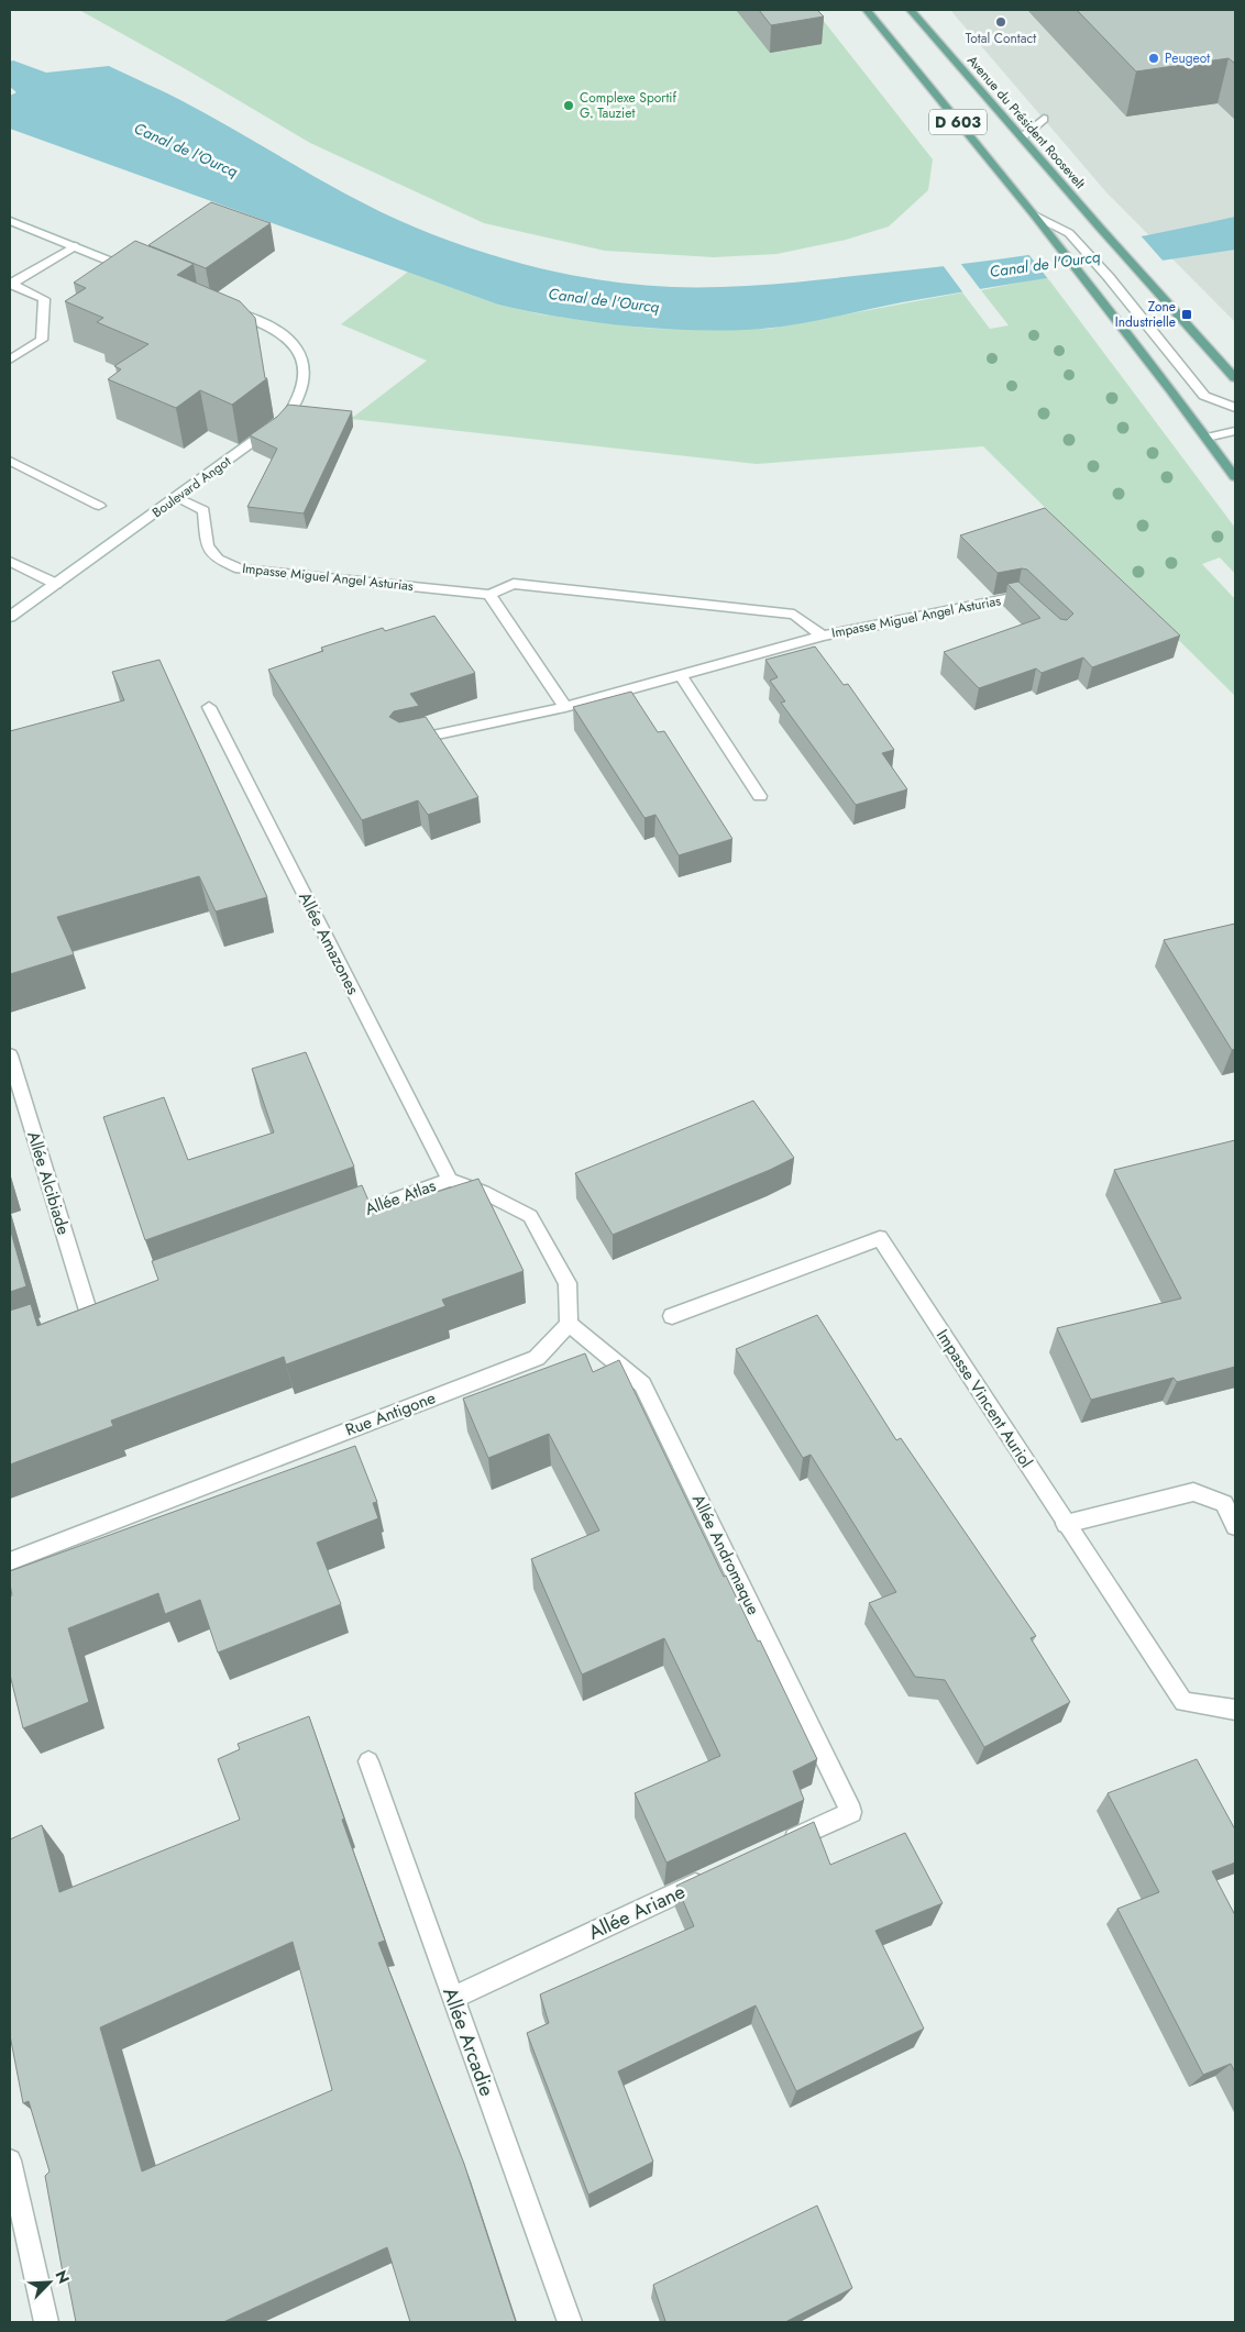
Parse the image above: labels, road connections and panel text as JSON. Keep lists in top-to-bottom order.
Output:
{
  "streets": {
    "main road": ["D 603", "Avenue du Président Roosevelt"],
    "street": [
      "Boulevard Angot",
      "Impasse Miguel Angel Asturias",
      "Allée Amazones",
      "Allée Alcibiade",
      "Allée Atlas",
      "Impasse Vincent Auriol",
      "Rue Antigone",
      "Allée Andromaque",
      "Allée Ariane",
      "Allée Arcadie"
    ]
  },
  "crossings": [
    ["Boulevard Angot", "Impasse Miguel Angel Asturias"],
    ["Allée Amazones", "Allée Atlas"],
    ["Rue Antigone", "Allée Andromaque"],
    ["Allée Ariane", "Allée Arcadie"]
  ],
  "water": ["Canal de l'Ourcq"],
  "places": {
    "other": ["Total Contact", "Peugeot", "Complexe Sportif G. Tauziet"],
    "transit": ["Zone Industrielle"]
  },
  "north": "top right"
}
